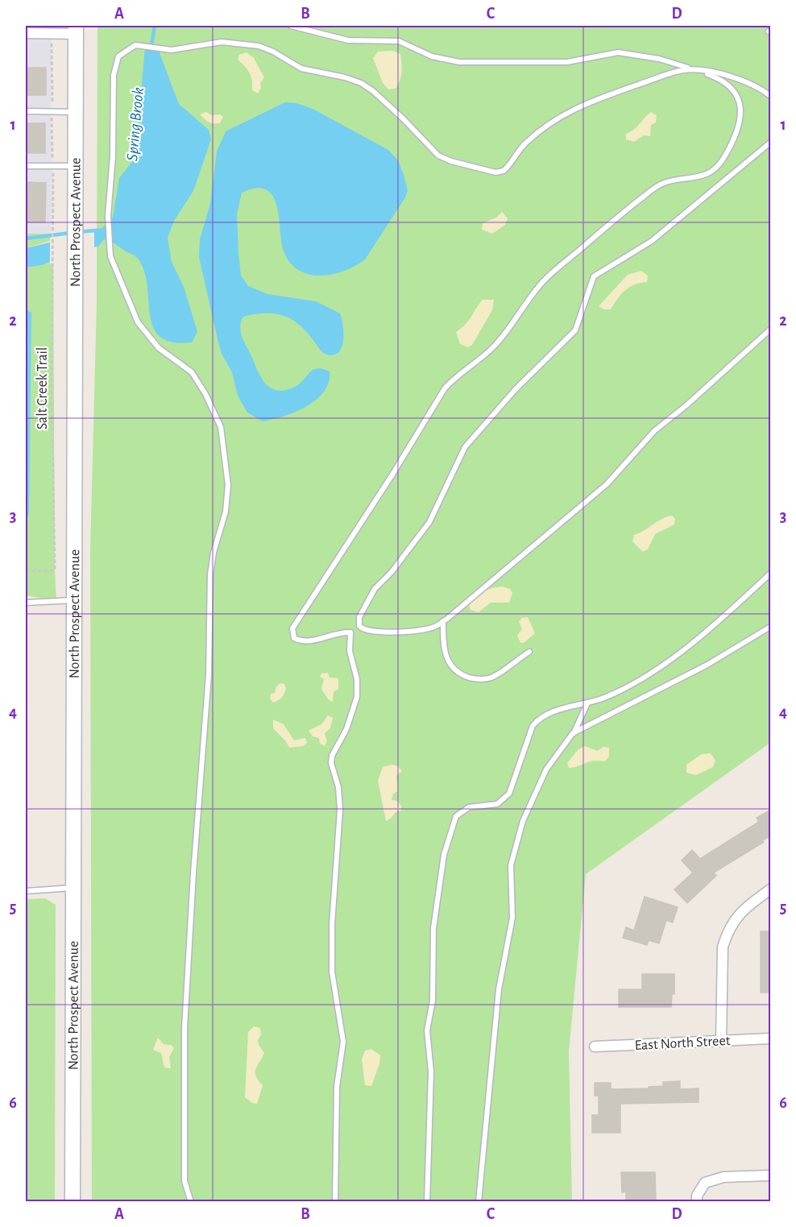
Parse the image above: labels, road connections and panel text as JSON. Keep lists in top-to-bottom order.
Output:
{
  "streets": {
    "main road": ["North Prospect Avenue"],
    "street": ["East North Street"],
    "path": ["Salt Creek Trail"]
  },
  "water": ["Spring Brook"],
  "grid": {
    "columns": [
      "A",
      "B",
      "C",
      "D"
    ],
    "rows": [
      "1",
      "2",
      "3",
      "4",
      "5",
      "6"
    ]
  }
}
